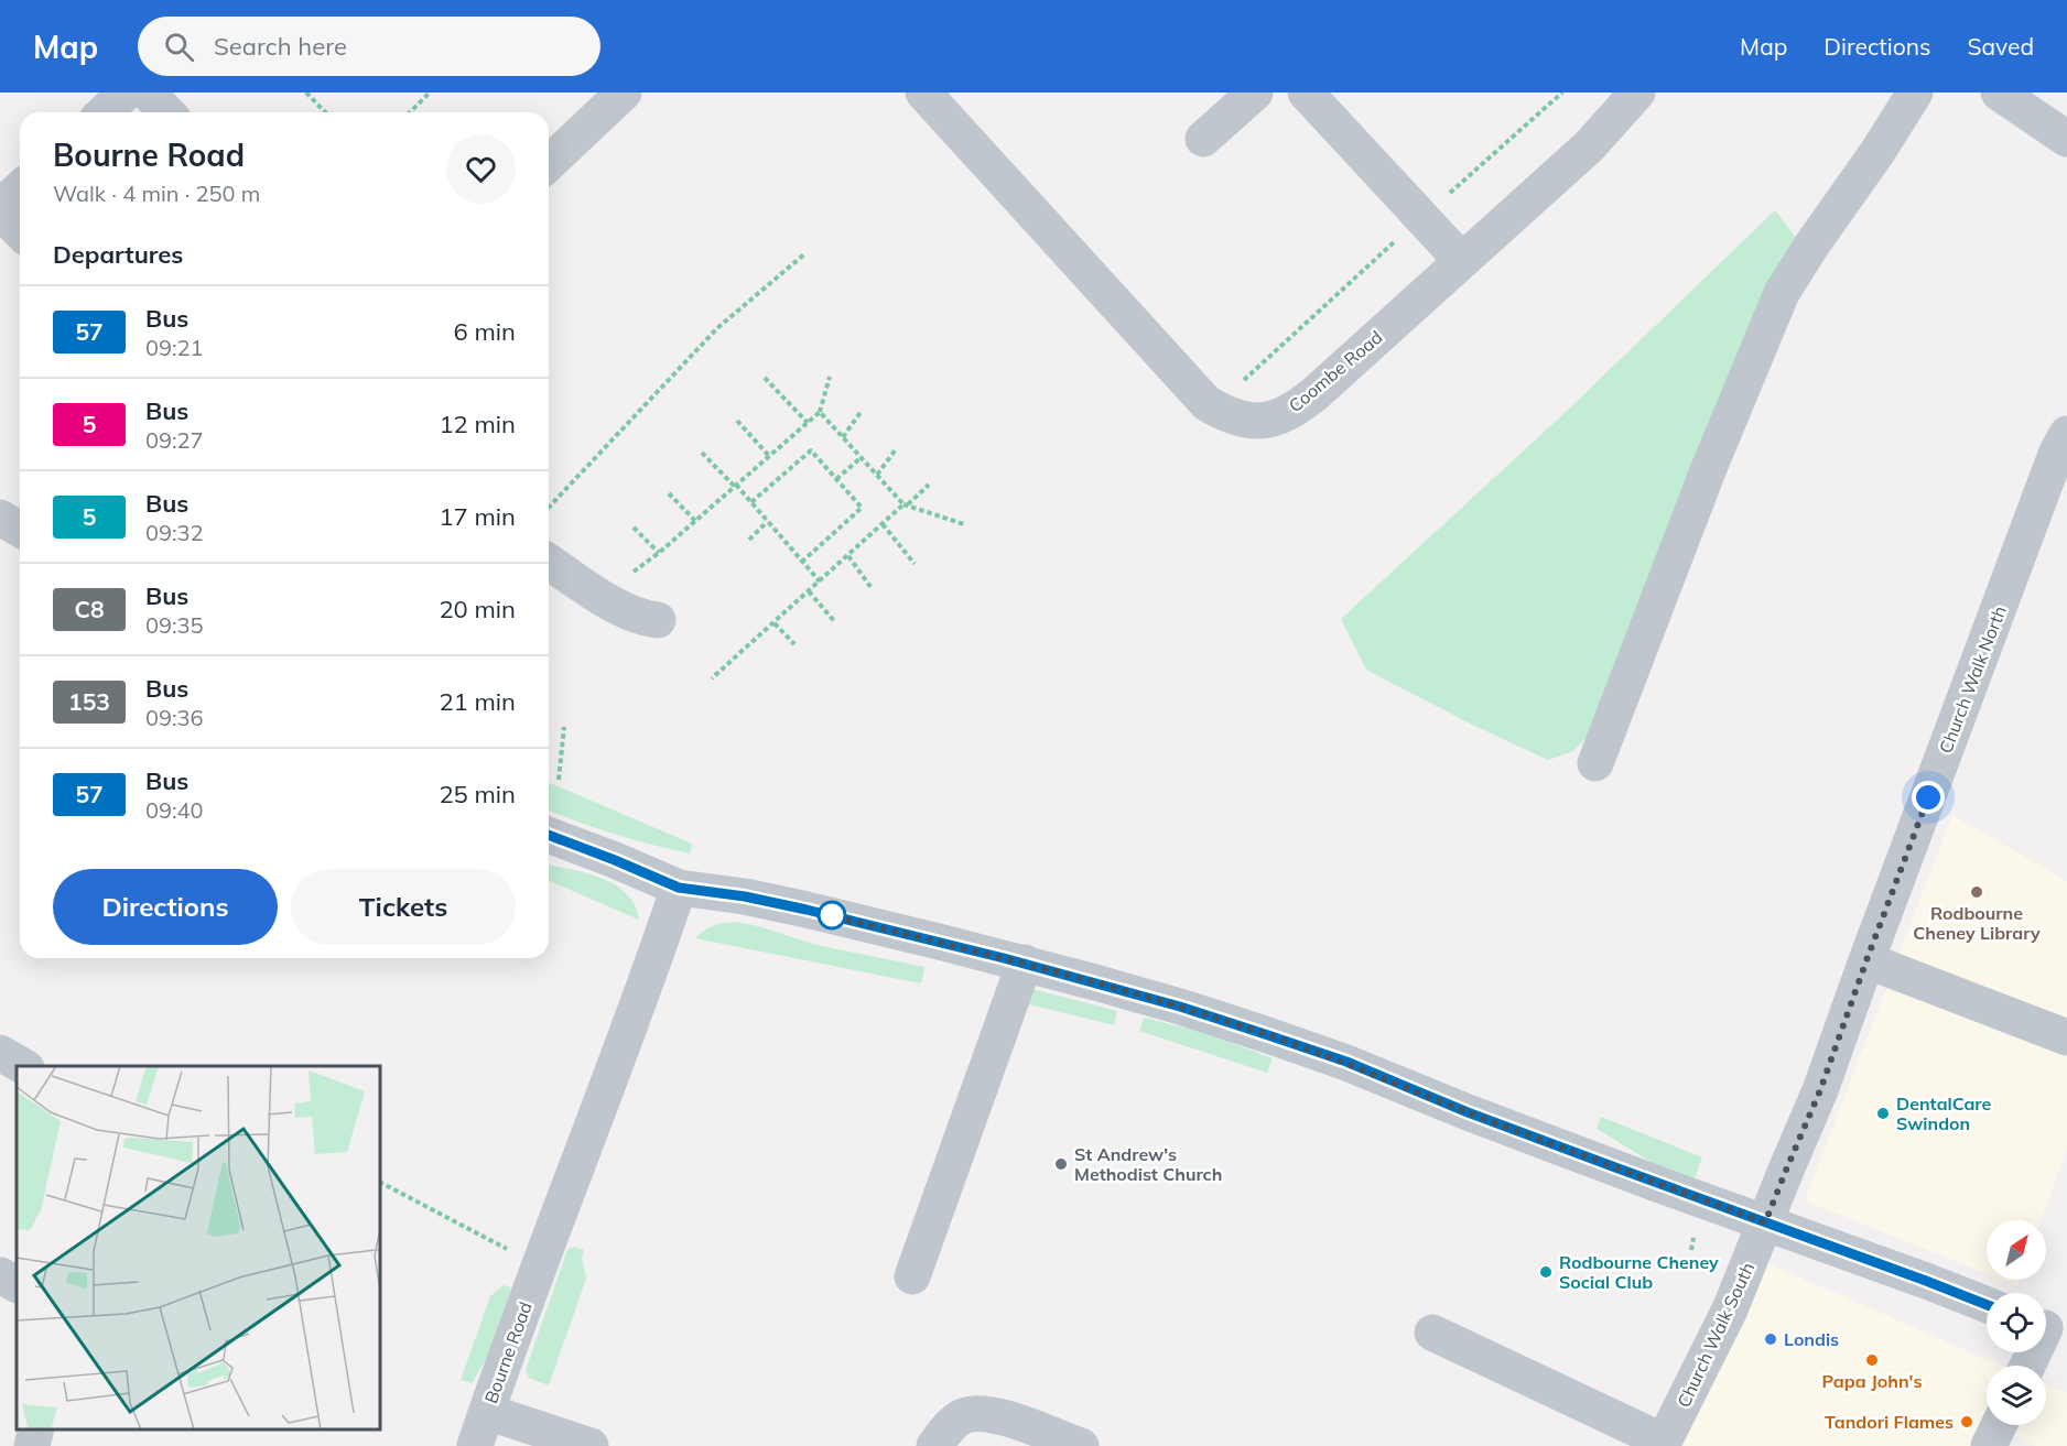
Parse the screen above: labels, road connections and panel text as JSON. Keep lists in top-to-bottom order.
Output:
{
  "streets": {
    "street": [
      "Coombe Road",
      "Church Walk North",
      "Church Walk South",
      "Bourne Road"
    ]
  },
  "crossings": [
    ["Church Walk North", "Church Walk South"]
  ],
  "places": [
    "Rodbourne Cheney Library",
    "DentalCare Swindon",
    "St Andrew's Methodist Church",
    "Rodbourne Cheney Social Club",
    "Londis",
    "Papa John's",
    "Tandori Flames"
  ],
  "lines": ["bus line 57"],
  "north": "top right",
  "page": {
    "header": "Map",
    "search": "Search here",
    "nav": ["Map", "Directions", "Saved"],
    "heading": [
      ["Bourne Road", "Walk · 4 min · 250 m"],
      "Departures"
    ],
    "list": [
      {
        "mark": "57",
        "name": "Bus",
        "note": "09:21",
        "value": "6 min"
      },
      {
        "mark": "5",
        "name": "Bus",
        "note": "09:27",
        "value": "12 min"
      },
      {
        "mark": "5",
        "name": "Bus",
        "note": "09:32",
        "value": "17 min"
      },
      {
        "mark": "C8",
        "name": "Bus",
        "note": "09:35",
        "value": "20 min"
      },
      {
        "mark": "153",
        "name": "Bus",
        "note": "09:36",
        "value": "21 min"
      },
      {
        "mark": "57",
        "name": "Bus",
        "note": "09:40",
        "value": "25 min"
      }
    ],
    "buttons": ["Directions", "Tickets"]
  }
}
